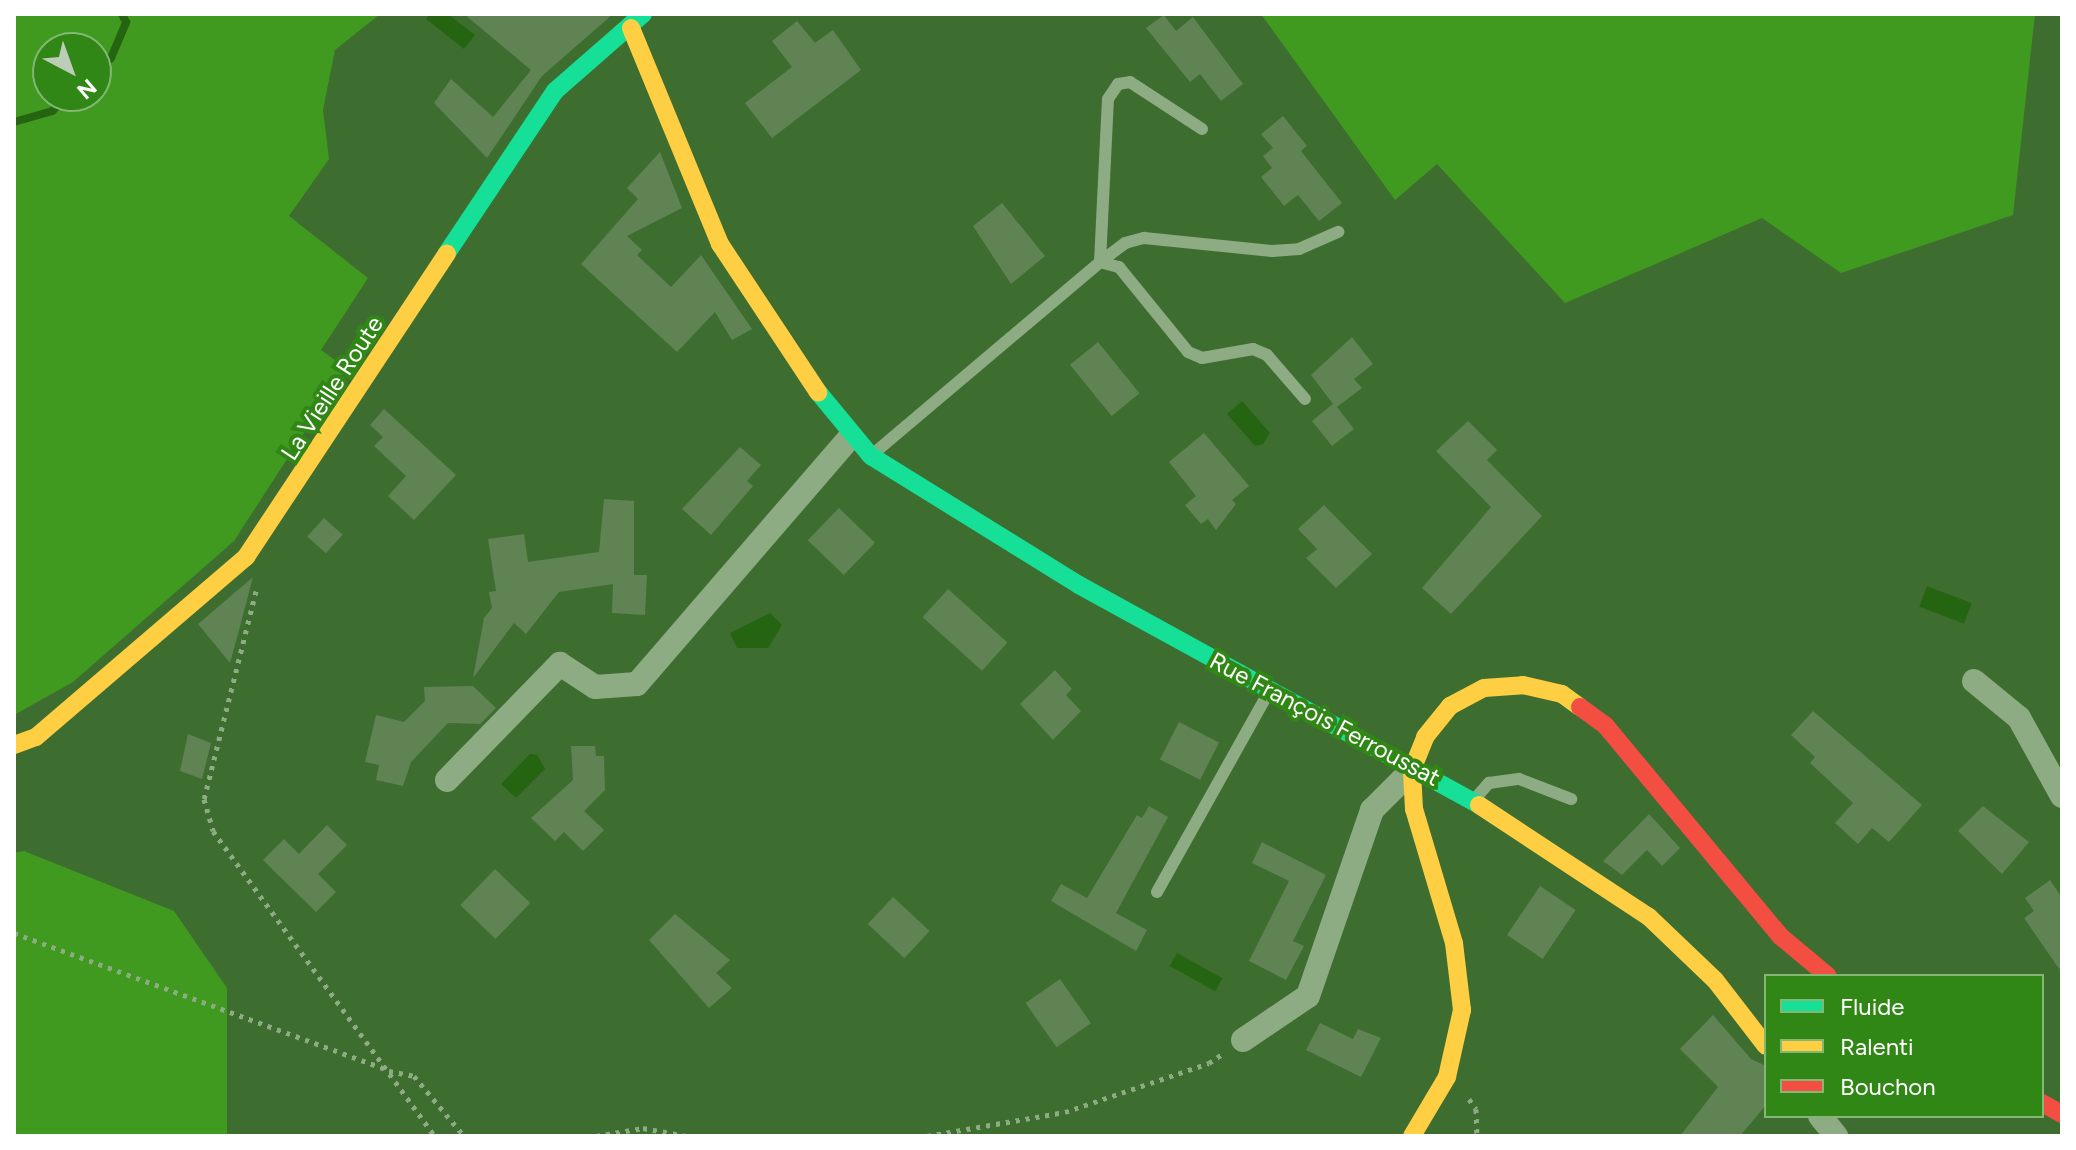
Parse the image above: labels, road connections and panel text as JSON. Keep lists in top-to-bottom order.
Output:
{
  "streets": {
    "street": ["La Vieille Route", "Rue François Ferroussat"]
  },
  "crossings": [
    ["La Vieille Route", "Rue François Ferroussat"]
  ],
  "legend": ["Fluide", "Ralenti", "Bouchon"],
  "north": "bottom right"
}
